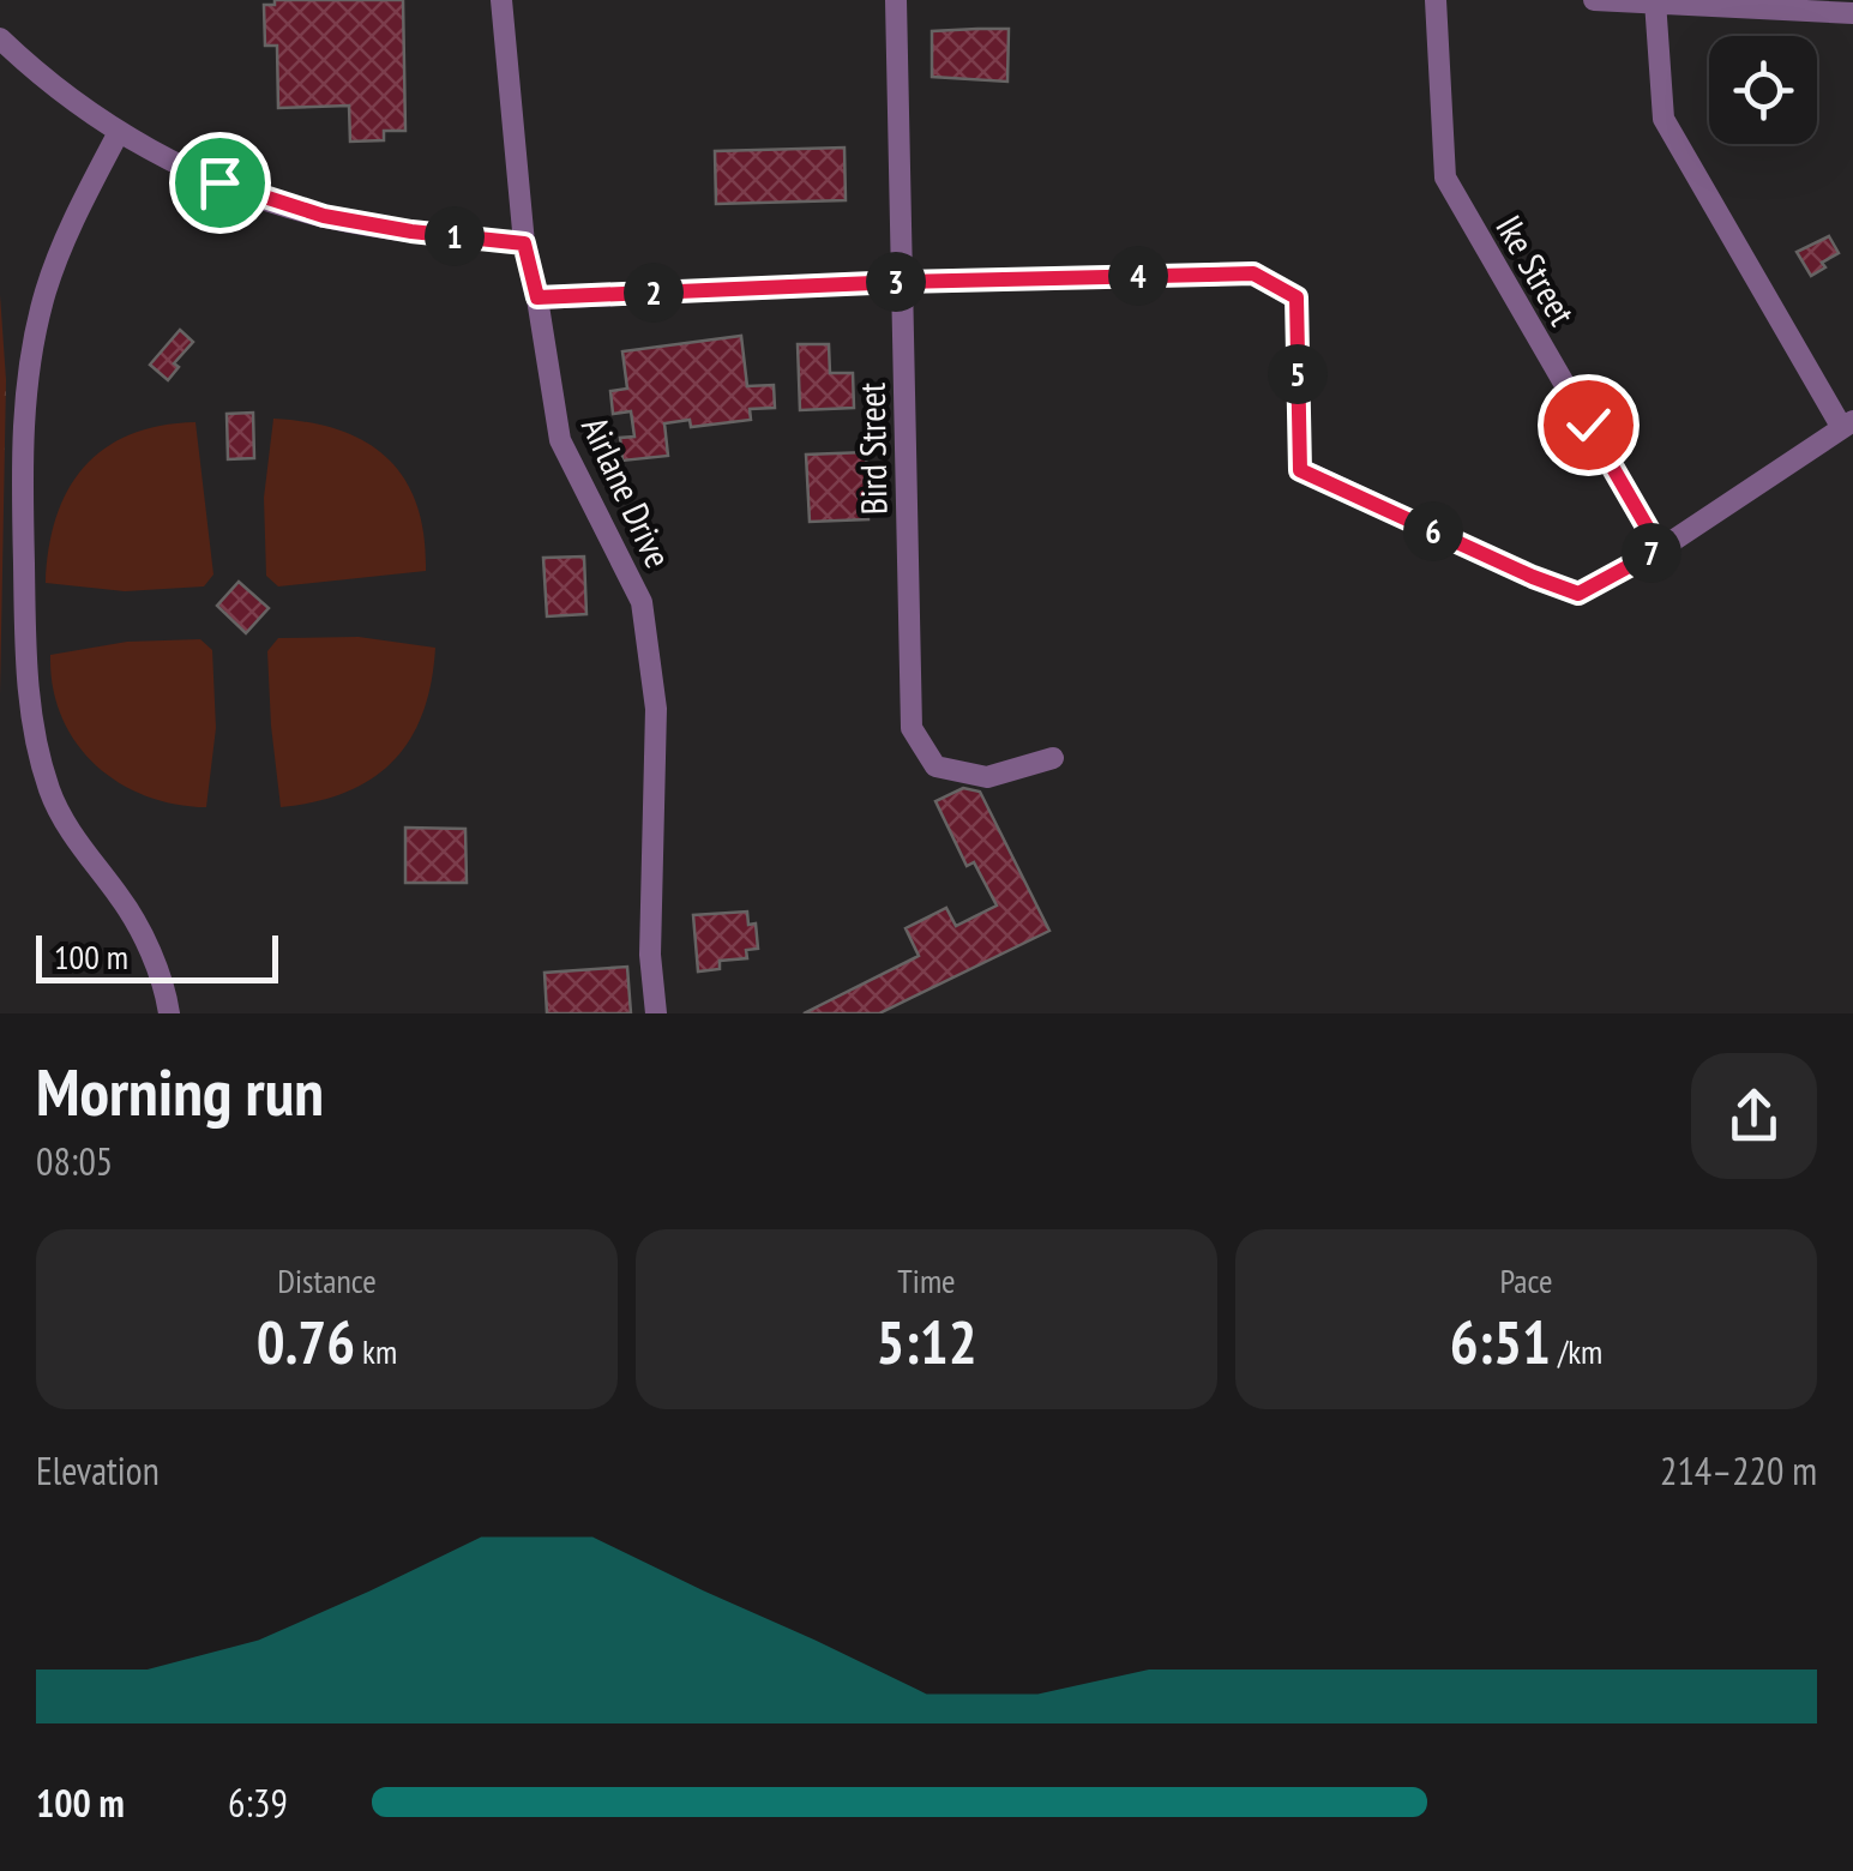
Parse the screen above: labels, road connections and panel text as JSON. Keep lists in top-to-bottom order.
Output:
{
  "streets": {
    "street": ["Ike Street", "Bird Street", "Airlane Drive"]
  },
  "scale_bar": "100 m",
  "page": {
    "pins": [
      "1",
      "4",
      "3",
      "2",
      "5",
      "6",
      "7"
    ],
    "scale": "100 m",
    "heading": ["Morning run", "08:05"],
    "stats": [
      ["Distance", "0.76 km"],
      ["Time", "5:12"],
      ["Pace", "6:51 /km"]
    ],
    "chart": ["Elevation", "214–220 m"],
    "list": [
      {
        "name": "100 m",
        "note": "6:39"
      }
    ]
  }
}
